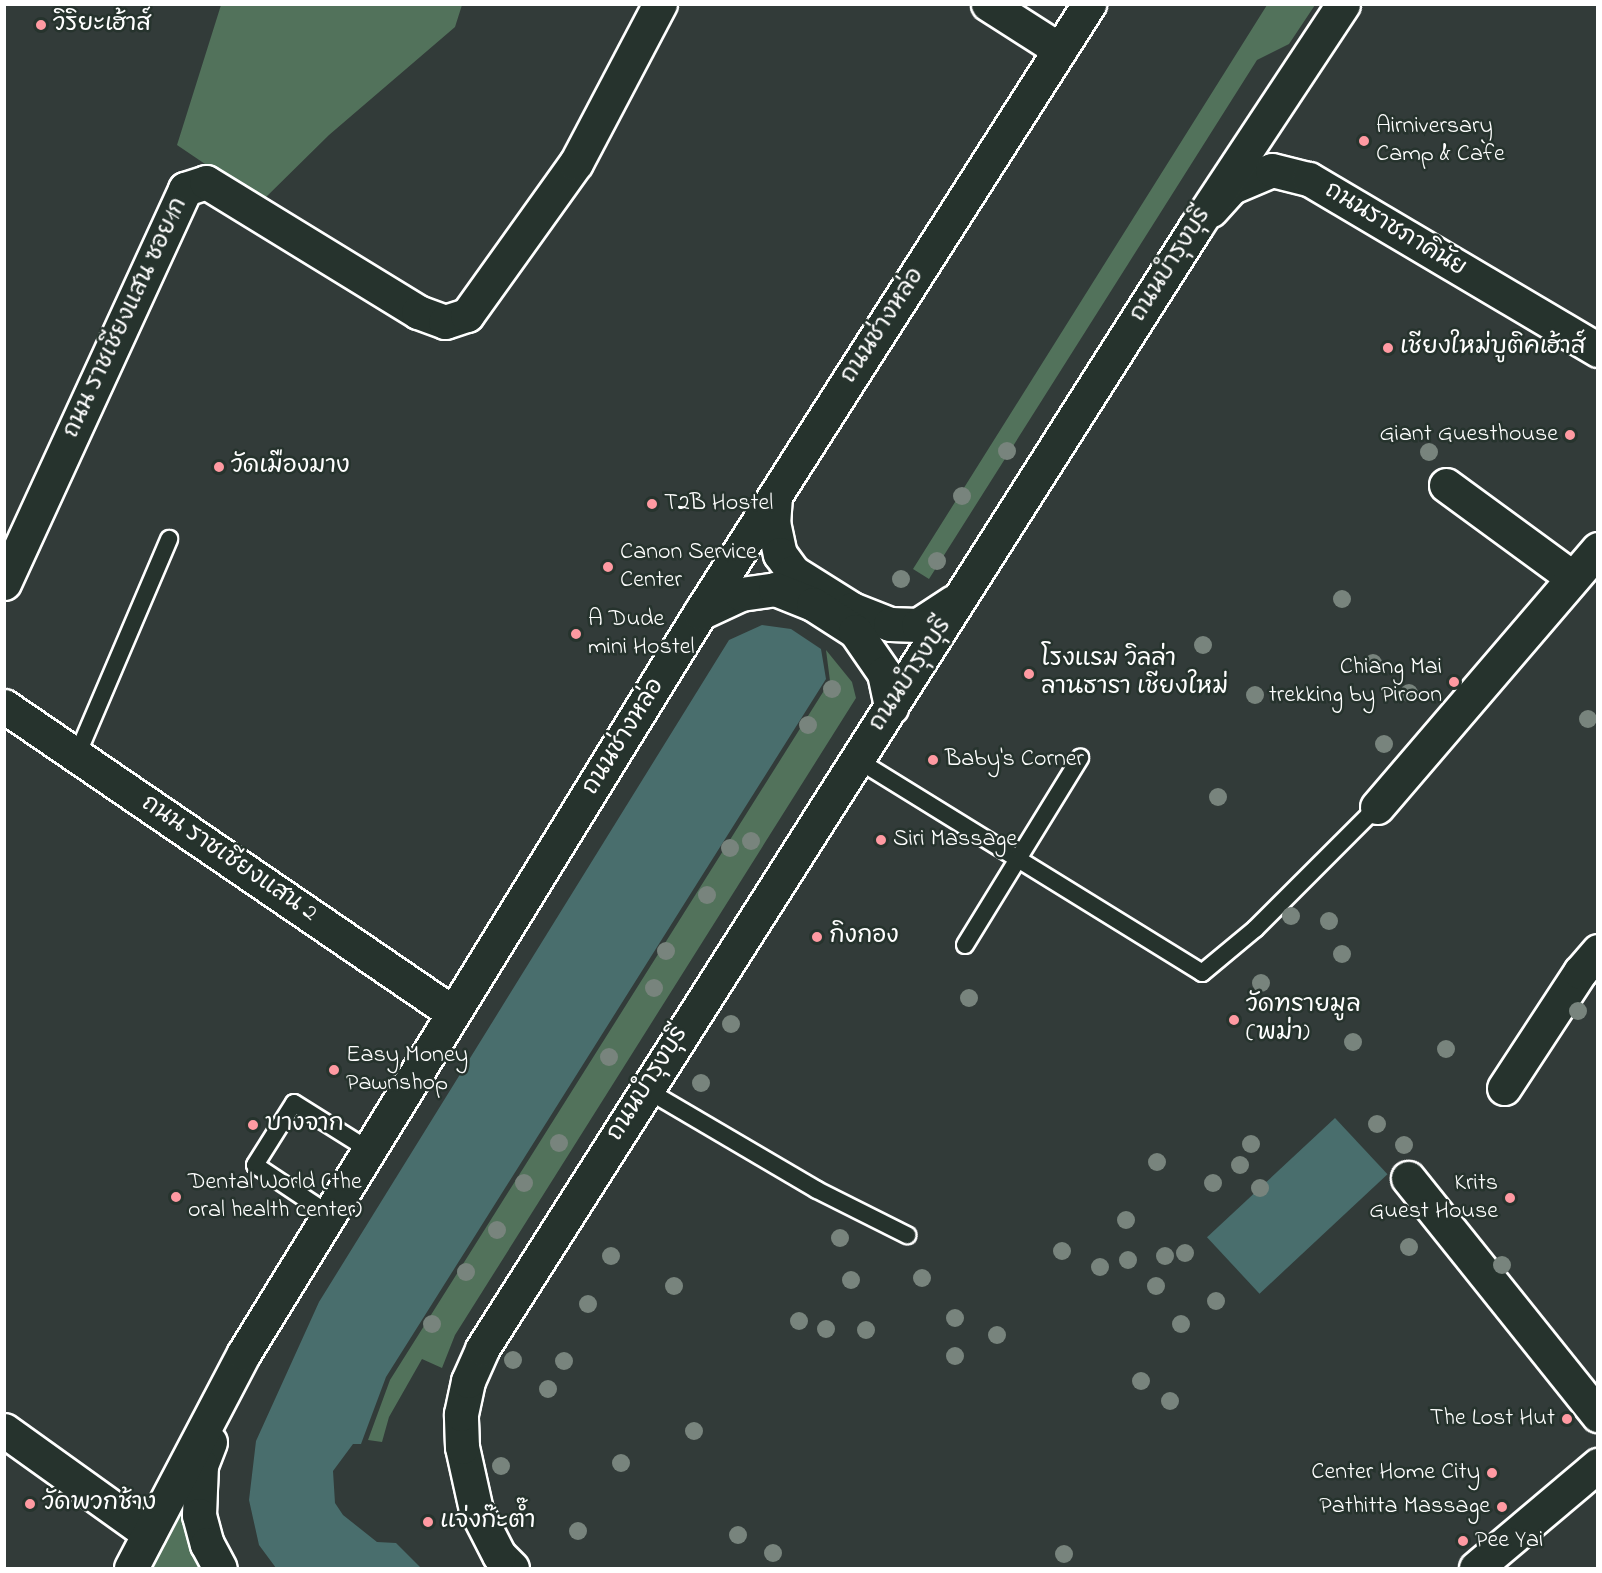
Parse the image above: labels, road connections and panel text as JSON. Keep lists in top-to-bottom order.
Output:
{
  "streets": {
    "main road": [
      "ถนนราชภาคินัย",
      "ถนนบำรุงบุรี",
      "ถนน ราชเชียงแสน ซอย1ก",
      "ถนนช่างหล่อ",
      "ถนน ราชเชียงแสน 2"
    ]
  },
  "crossings": [
    ["ถนนราชภาคินัย", "ถนนบำรุงบุรี"],
    ["ถนนช่างหล่อ", "ถนน ราชเชียงแสน 2"]
  ],
  "places": [
    "วิริยะเฮ้าส์",
    "Airniversary Camp & Cafe",
    "เชียงใหม่บูติคเฮ้าส์",
    "Giant Guesthouse",
    "วัดเมืองมาง",
    "T2B Hostel",
    "Canon Service Center",
    "A Dude mini Hostel",
    "โรงแรม วิลล่า ลานธารา เชียงใหม่",
    "Chiang Mai trekking by Piroon",
    "Baby's Corner",
    "Siri Massage",
    "กิงกอง",
    "วัดทรายมูล (พม่า)",
    "Easy Money Pawnshop",
    "บางจาก",
    "Dental World (the oral health center)",
    "Krits Guest House",
    "The Lost Hut",
    "Center Home City",
    "วัดพวกช้าง",
    "Pathitta Massage",
    "แจ่งก๊ะต๊ำ",
    "Pee Yai"
  ]
}
